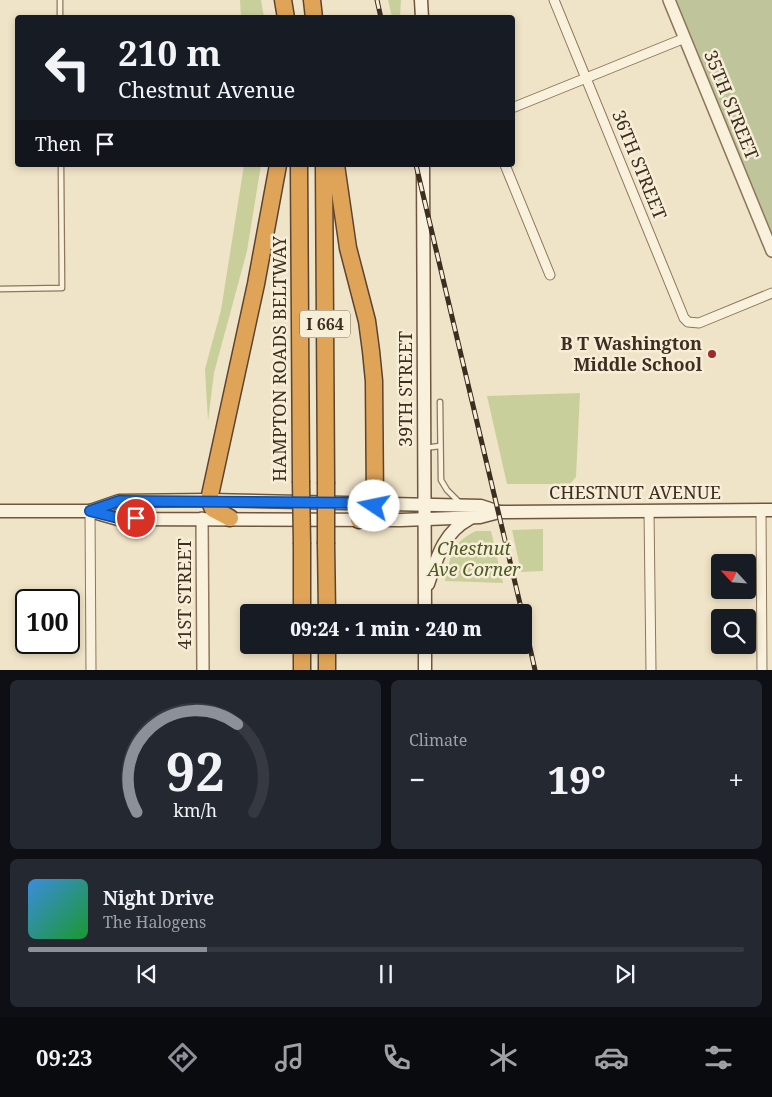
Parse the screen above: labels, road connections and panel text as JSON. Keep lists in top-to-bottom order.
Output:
{
  "streets": {
    "highway": ["I 664", "HAMPTON ROADS BELTWAY"],
    "main road": ["39TH STREET", "CHESTNUT AVENUE"],
    "street": ["35TH STREET", "36TH STREET", "41ST STREET"]
  },
  "crossings": [
    ["39TH STREET", "CHESTNUT AVENUE"],
    ["CHESTNUT AVENUE", "41ST STREET"]
  ],
  "parks": ["Chestnut Ave Corner"],
  "places": ["B T Washington Middle School"],
  "north": "top left",
  "page": {
    "turn": ["210 m", "Chestnut Avenue"],
    "then": "Then",
    "limit": "100",
    "trip": "09:24 · 1 min · 240 m",
    "tile": "Climate",
    "heat": ["−", "19°", "+"],
    "song": ["Night Drive", "The Halogens"],
    "tabs": "09:23",
    "gauge": ["92", "km/h"]
  }
}
